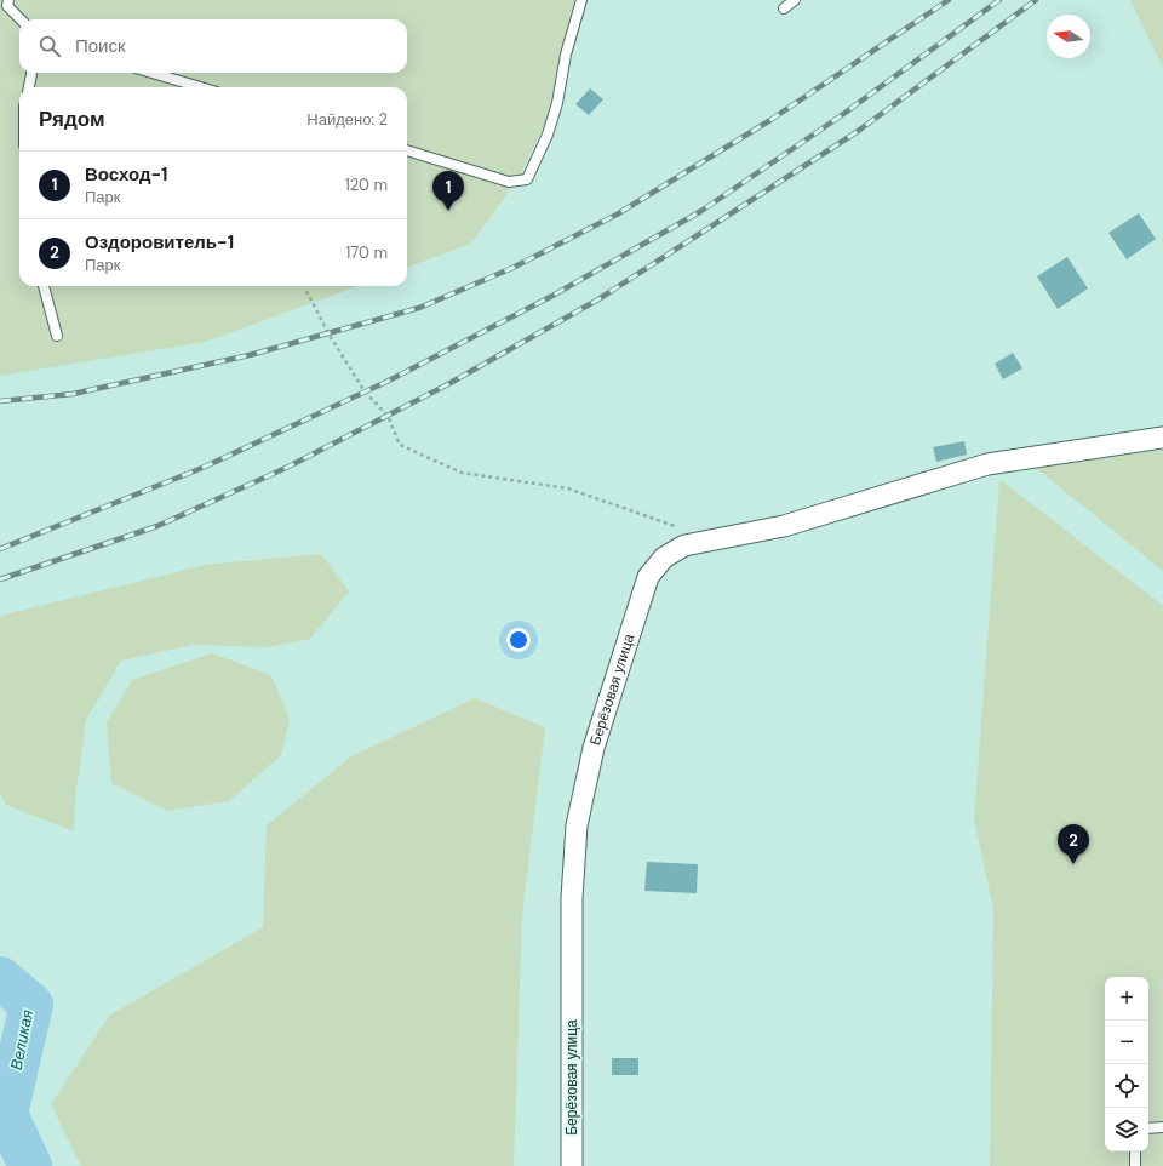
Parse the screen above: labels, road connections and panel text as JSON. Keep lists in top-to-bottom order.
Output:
{
  "streets": {
    "street": ["Берёзовая улица"]
  },
  "water": ["Великая"],
  "north": "left",
  "page": {
    "search": "Поиск",
    "heading": ["Рядом", "Найдено: 2"],
    "list": [
      {
        "mark": "1",
        "name": "Восход-1",
        "note": "Парк",
        "value": "120 m"
      },
      {
        "mark": "2",
        "name": "Оздоровитель-1",
        "note": "Парк",
        "value": "170 m"
      }
    ],
    "pins": ["1", "2"],
    "map_buttons": ["+", "−"]
  }
}
